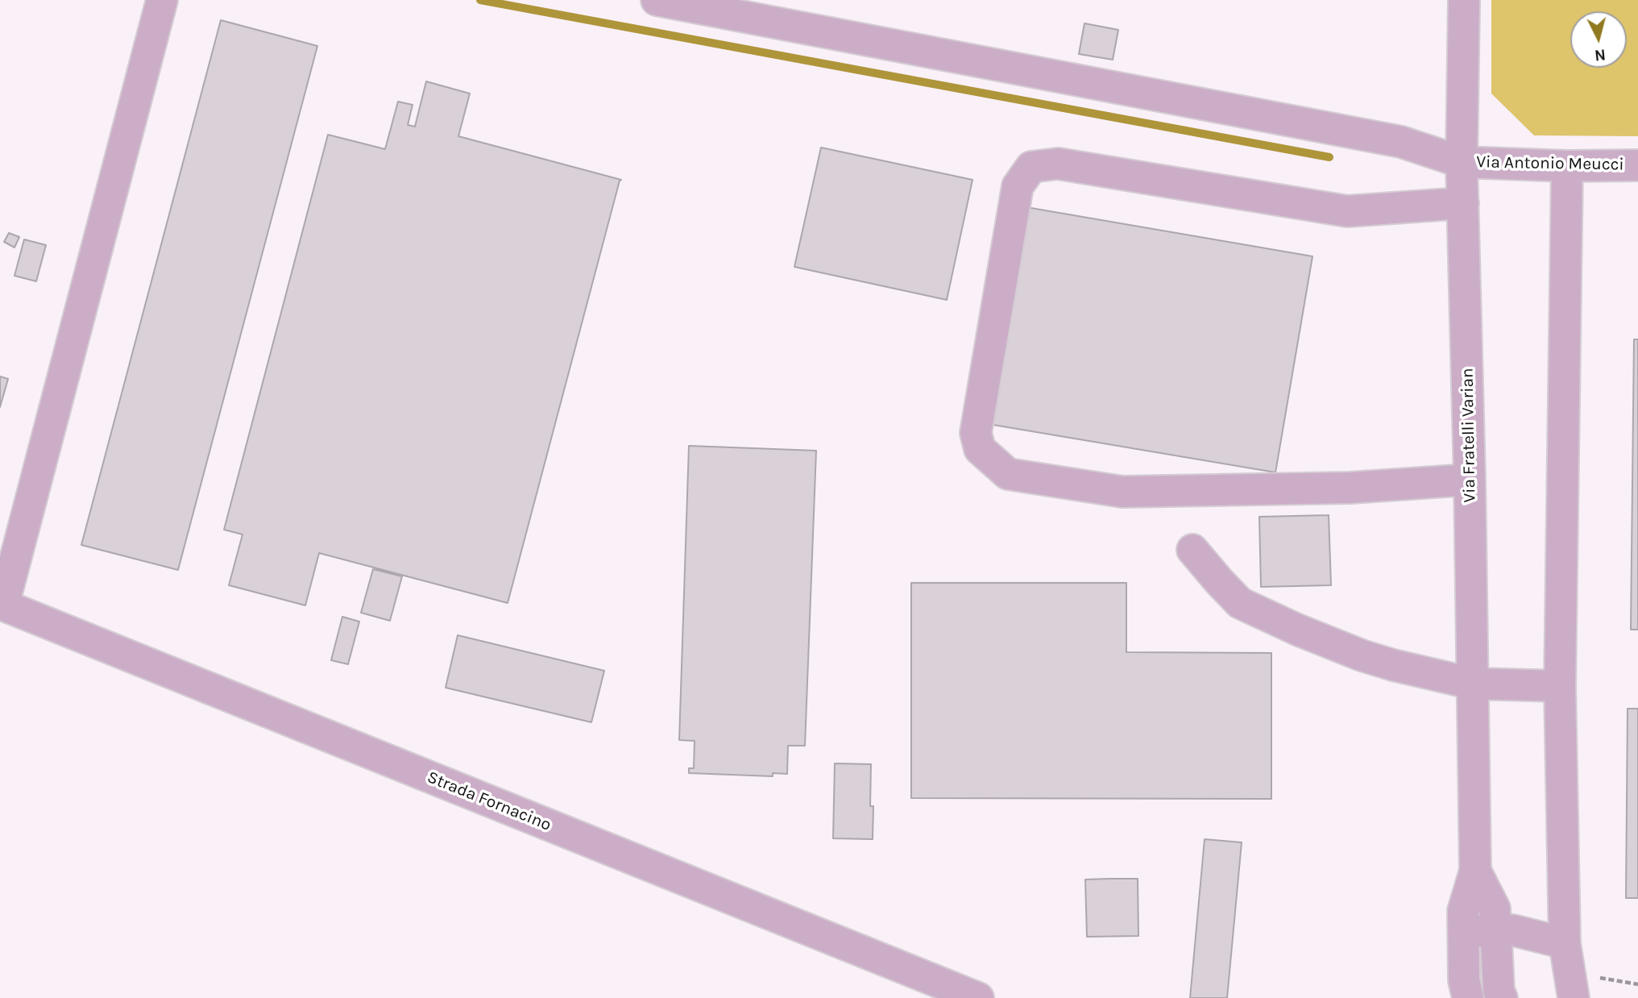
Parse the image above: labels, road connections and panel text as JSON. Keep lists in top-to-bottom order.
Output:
{
  "streets": {
    "street": ["Via Antonio Meucci", "Via Fratelli Varian", "Strada Fornacino"]
  },
  "crossings": [
    ["Via Antonio Meucci", "Via Fratelli Varian"]
  ],
  "north": "bottom"
}
